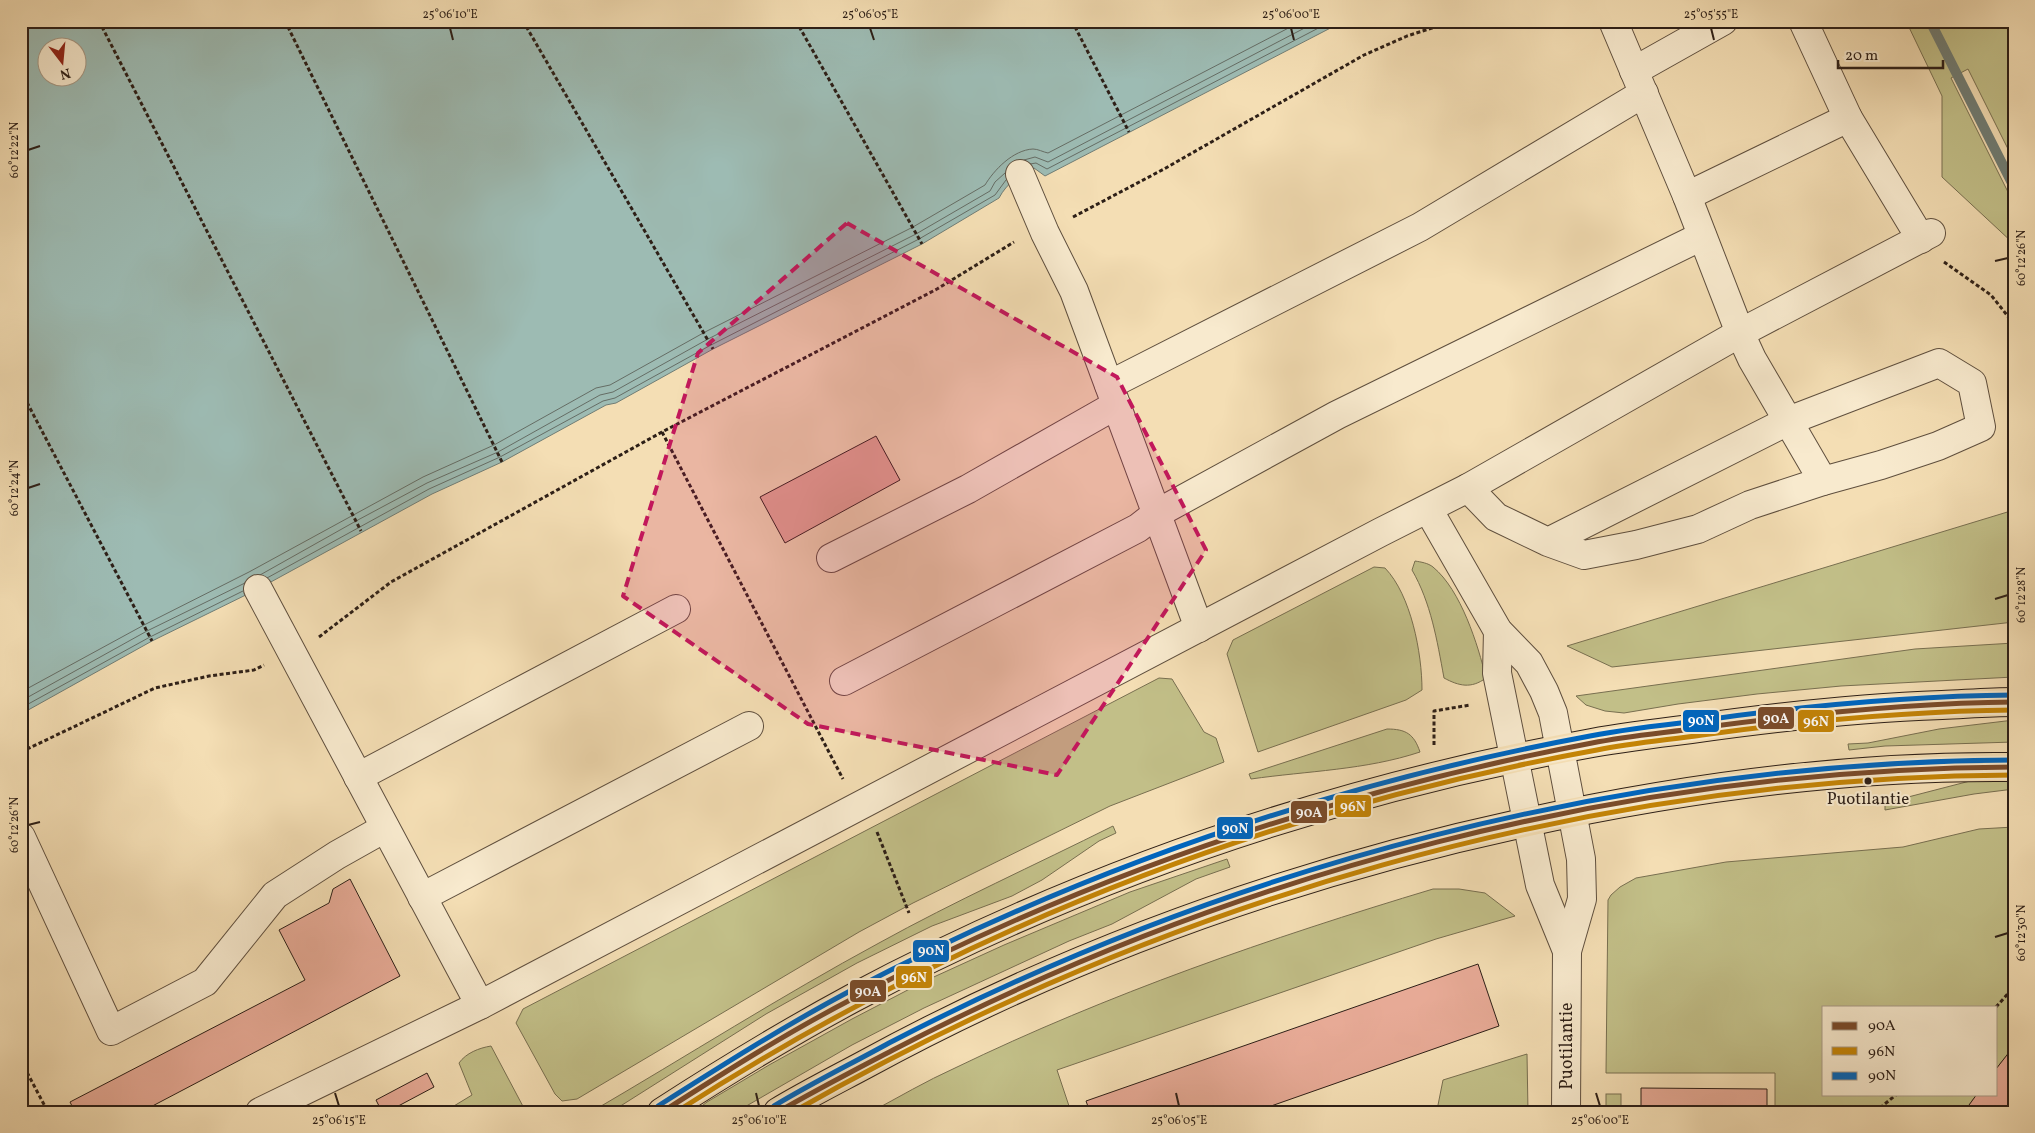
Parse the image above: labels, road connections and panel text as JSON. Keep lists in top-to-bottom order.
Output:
{
  "streets": {
    "street": ["Puotilantie"]
  },
  "places": ["Puotilantie"],
  "lines": ["transit line 90N", "transit line 90A", "transit line 96N"],
  "legend": ["90A", "96N", "90N"],
  "scale_bar": "20 m",
  "north": "bottom",
  "coordinates": [
    "25°06'10\"E",
    "25°06'05\"E",
    "25°06'00\"E",
    "25°05'55\"E",
    "60°12'22\"N",
    "60°12'26\"N",
    "60°12'24\"N",
    "60°12'28\"N",
    "60°12'30\"N",
    "25°06'15\"E"
  ]
}
